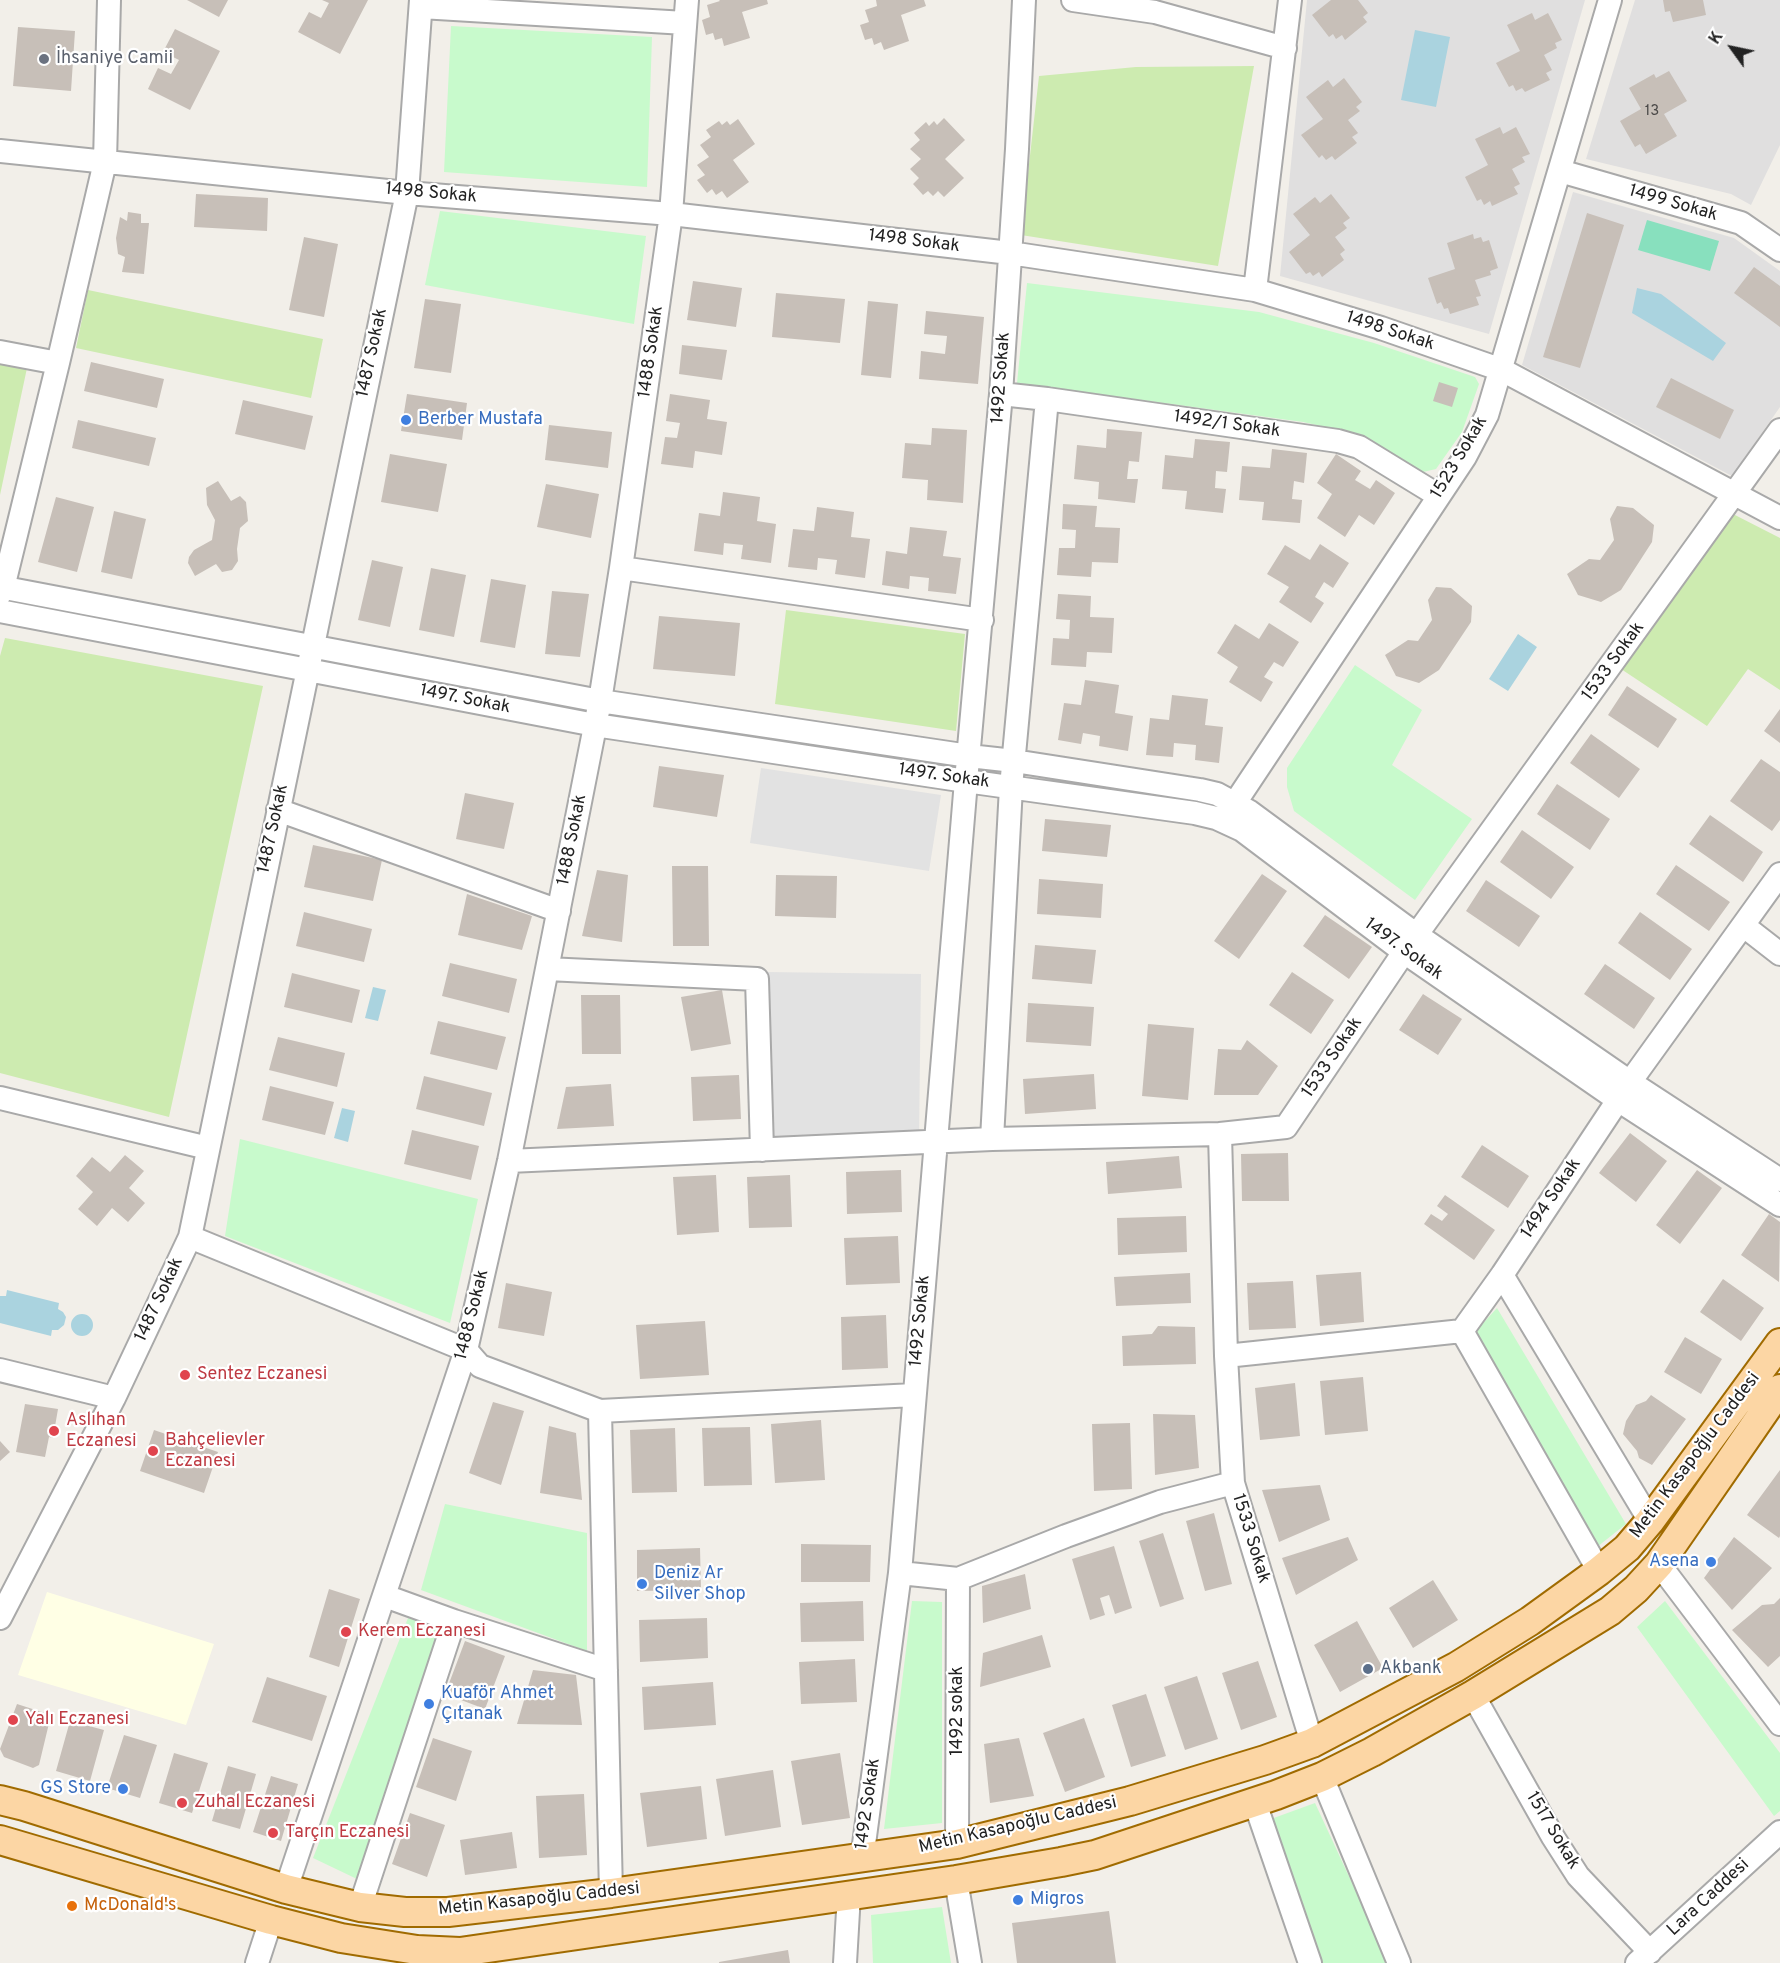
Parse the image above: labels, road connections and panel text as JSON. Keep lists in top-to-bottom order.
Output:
{
  "streets": {
    "main road": ["Metin Kasapoğlu Caddesi"],
    "street": [
      "1498 Sokak",
      "1499 Sokak",
      "1488 Sokak",
      "1487 Sokak",
      "1492 Sokak",
      "1492/1 Sokak",
      "1523 Sokak",
      "1533 Sokak",
      "1497. Sokak",
      "1494 Sokak",
      "1492 sokak",
      "1517 Sokak",
      "Lara Caddesi"
    ]
  },
  "crossings": [
    ["1498 Sokak", "1488 Sokak"],
    ["1498 Sokak", "1487 Sokak"],
    ["1498 Sokak", "1492 Sokak"],
    ["1498 Sokak", "1523 Sokak"],
    ["1498 Sokak", "1533 Sokak"],
    ["1499 Sokak", "1523 Sokak"],
    ["1488 Sokak", "1497. Sokak"],
    ["1488 Sokak", "Metin Kasapoğlu Caddesi"],
    ["1487 Sokak", "1497. Sokak"],
    ["1492 Sokak", "1492/1 Sokak"],
    ["1492 Sokak", "1497. Sokak"],
    ["1492 Sokak", "Metin Kasapoğlu Caddesi"],
    ["1492/1 Sokak", "1523 Sokak"],
    ["1523 Sokak", "1497. Sokak"],
    ["1533 Sokak", "1497. Sokak"],
    ["1533 Sokak", "Metin Kasapoğlu Caddesi"],
    ["1497. Sokak", "1494 Sokak"],
    ["Metin Kasapoğlu Caddesi", "1492 sokak"],
    ["Metin Kasapoğlu Caddesi", "1517 Sokak"],
    ["1517 Sokak", "Lara Caddesi"]
  ],
  "places": [
    "İhsaniye Camii",
    "Berber Mustafa",
    "Sentez Eczanesi",
    "Aslıhan Eczanesi",
    "Bahçelievler Eczanesi",
    "Asena",
    "Deniz Ar Silver Shop",
    "Kerem Eczanesi",
    "Akbank",
    "Kuaför Ahmet Çıtanak",
    "Yalı Eczanesi",
    "GS Store",
    "Zuhal Eczanesi",
    "Tarçın Eczanesi",
    "Migros",
    "McDonald's"
  ],
  "house_numbers": ["13"],
  "north": "top left"
}
